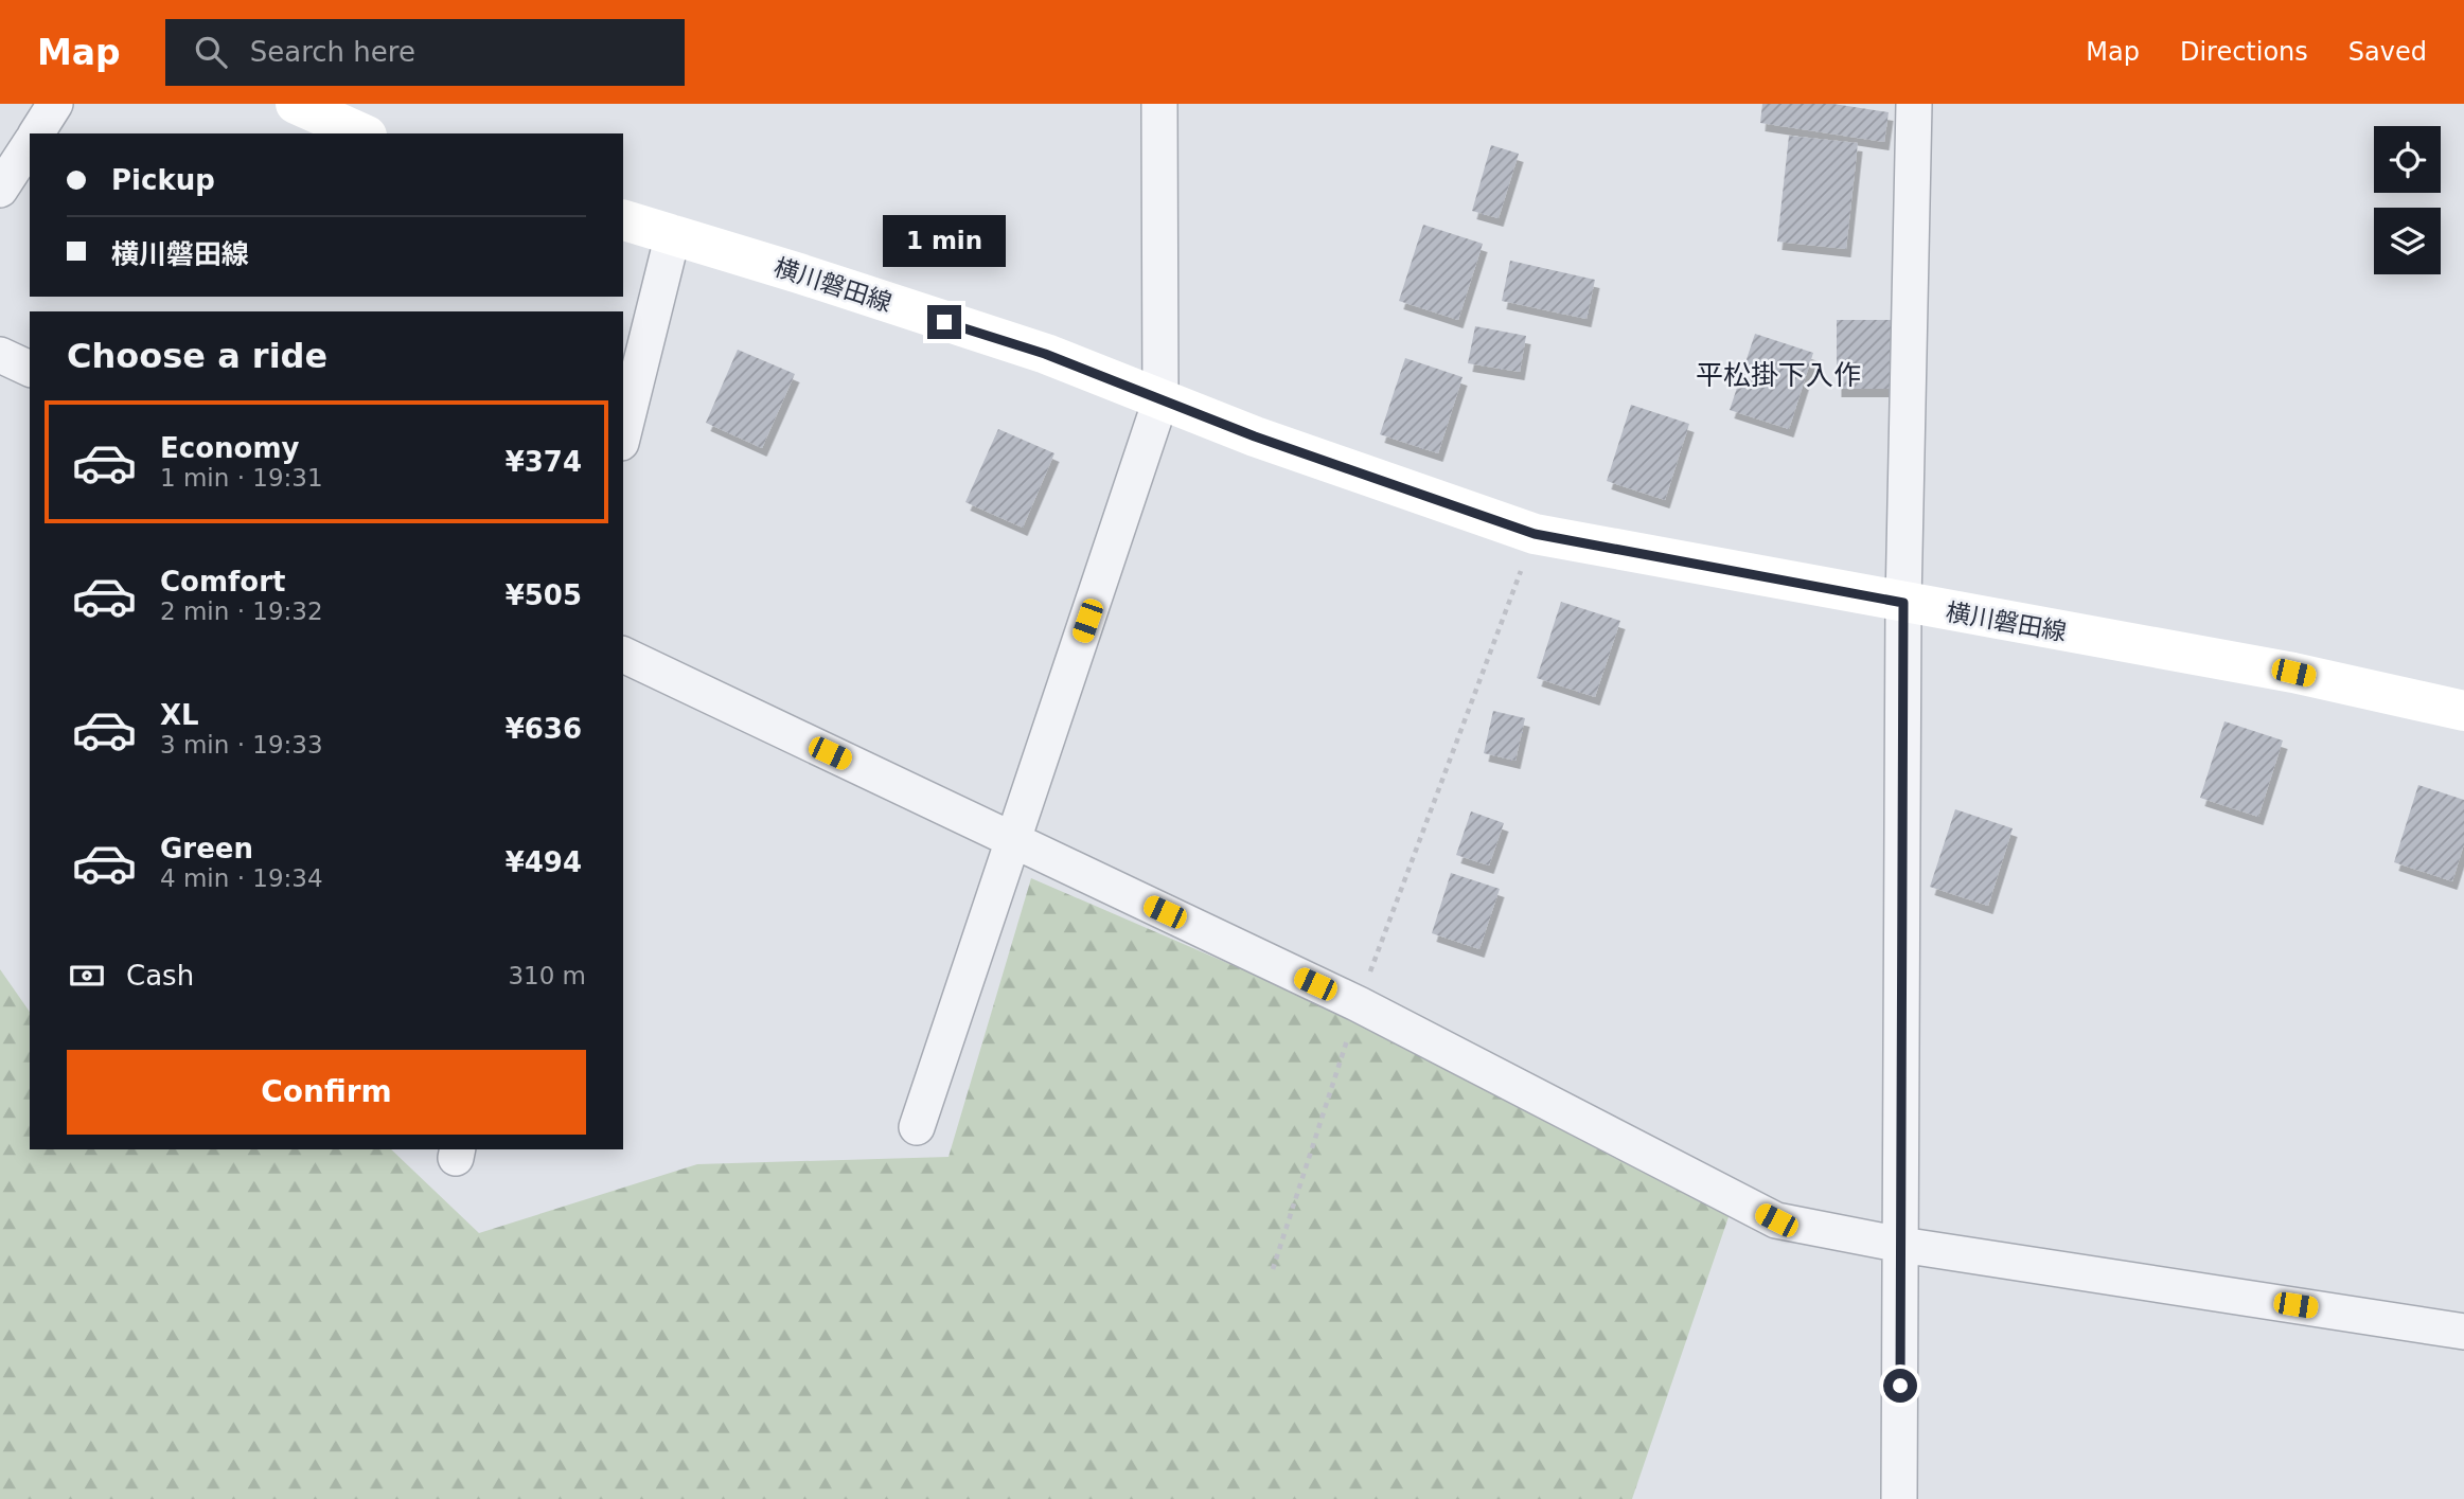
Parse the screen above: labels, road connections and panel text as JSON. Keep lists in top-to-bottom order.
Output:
{
  "streets": {
    "main road": ["横川磐田線"]
  },
  "districts": ["平松掛下入作"],
  "page": {
    "header": "Map",
    "search": "Search here",
    "nav": ["Map", "Directions", "Saved"],
    "banner": ["Pickup", "横川磐田線"],
    "bubble": "1 min",
    "heading": "Choose a ride",
    "list": [
      {
        "name": "Economy",
        "note": "1 min · 19:31",
        "value": "¥374"
      },
      {
        "name": "Comfort",
        "note": "2 min · 19:32",
        "value": "¥505"
      },
      {
        "name": "XL",
        "note": "3 min · 19:33",
        "value": "¥636"
      },
      {
        "name": "Green",
        "note": "4 min · 19:34",
        "value": "¥494"
      }
    ],
    "pay": ["Cash", "310 m"],
    "buttons": "Confirm"
  }
}
